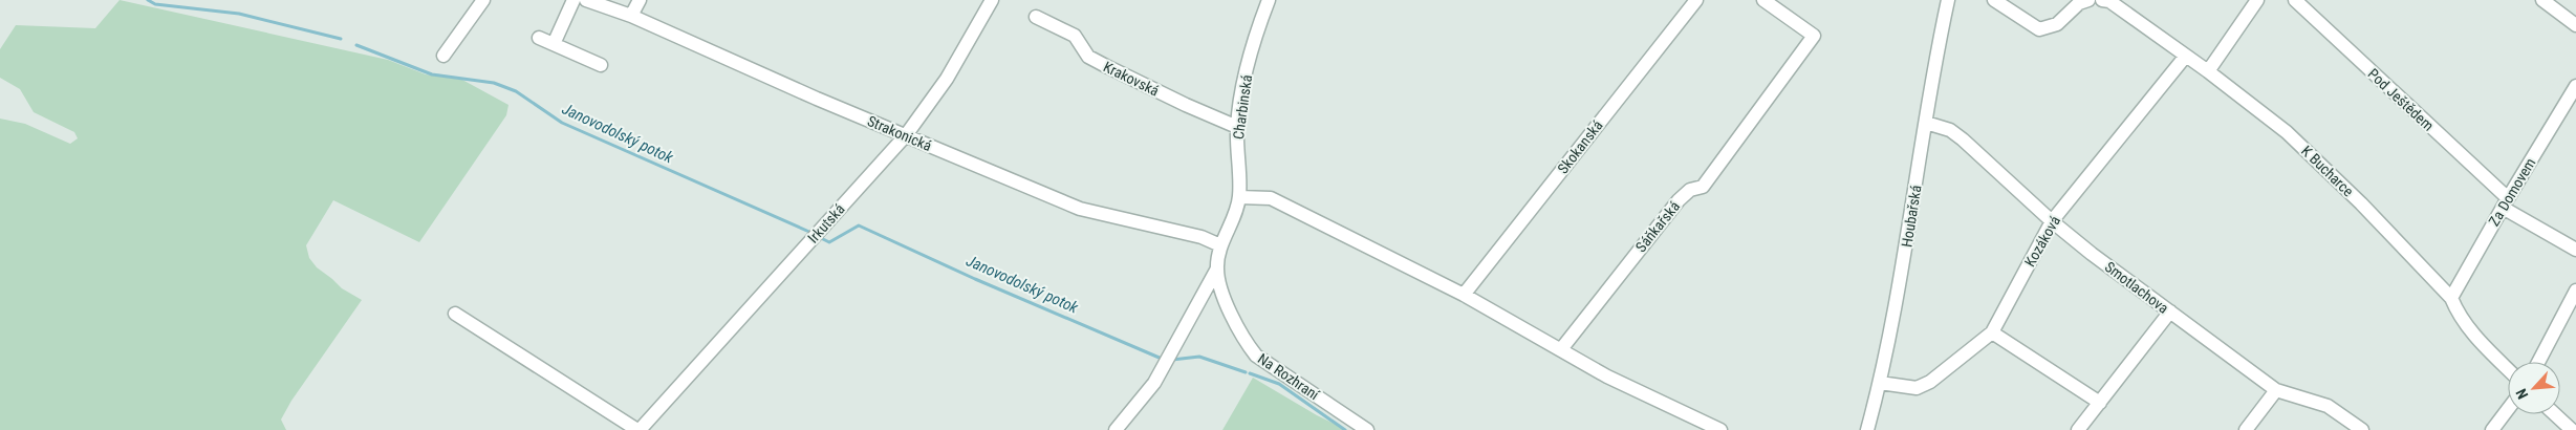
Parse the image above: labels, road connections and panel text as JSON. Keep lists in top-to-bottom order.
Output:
{
  "streets": {
    "street": [
      "Krakovská",
      "Pod Ještědem",
      "Charbinská",
      "Strakonická",
      "Skokanská",
      "K Bucharce",
      "Za Domovem",
      "Houbařská",
      "Irkutská",
      "Sáňkařská",
      "Kozáková",
      "Smotlachova",
      "Na Rozhraní"
    ]
  },
  "crossings": [
    ["Krakovská", "Charbinská"],
    ["Pod Ještědem", "Za Domovem"],
    ["Charbinská", "Strakonická"],
    ["Charbinská", "Na Rozhraní"],
    ["Strakonická", "Irkutská"],
    ["Strakonická", "Na Rozhraní"],
    ["K Bucharce", "Za Domovem"],
    ["K Bucharce", "Kozáková"],
    ["Houbařská", "Kozáková"],
    ["Houbařská", "Smotlachova"],
    ["Kozáková", "Smotlachova"]
  ],
  "water": ["Janovodolský potok"],
  "north": "bottom left"
}
